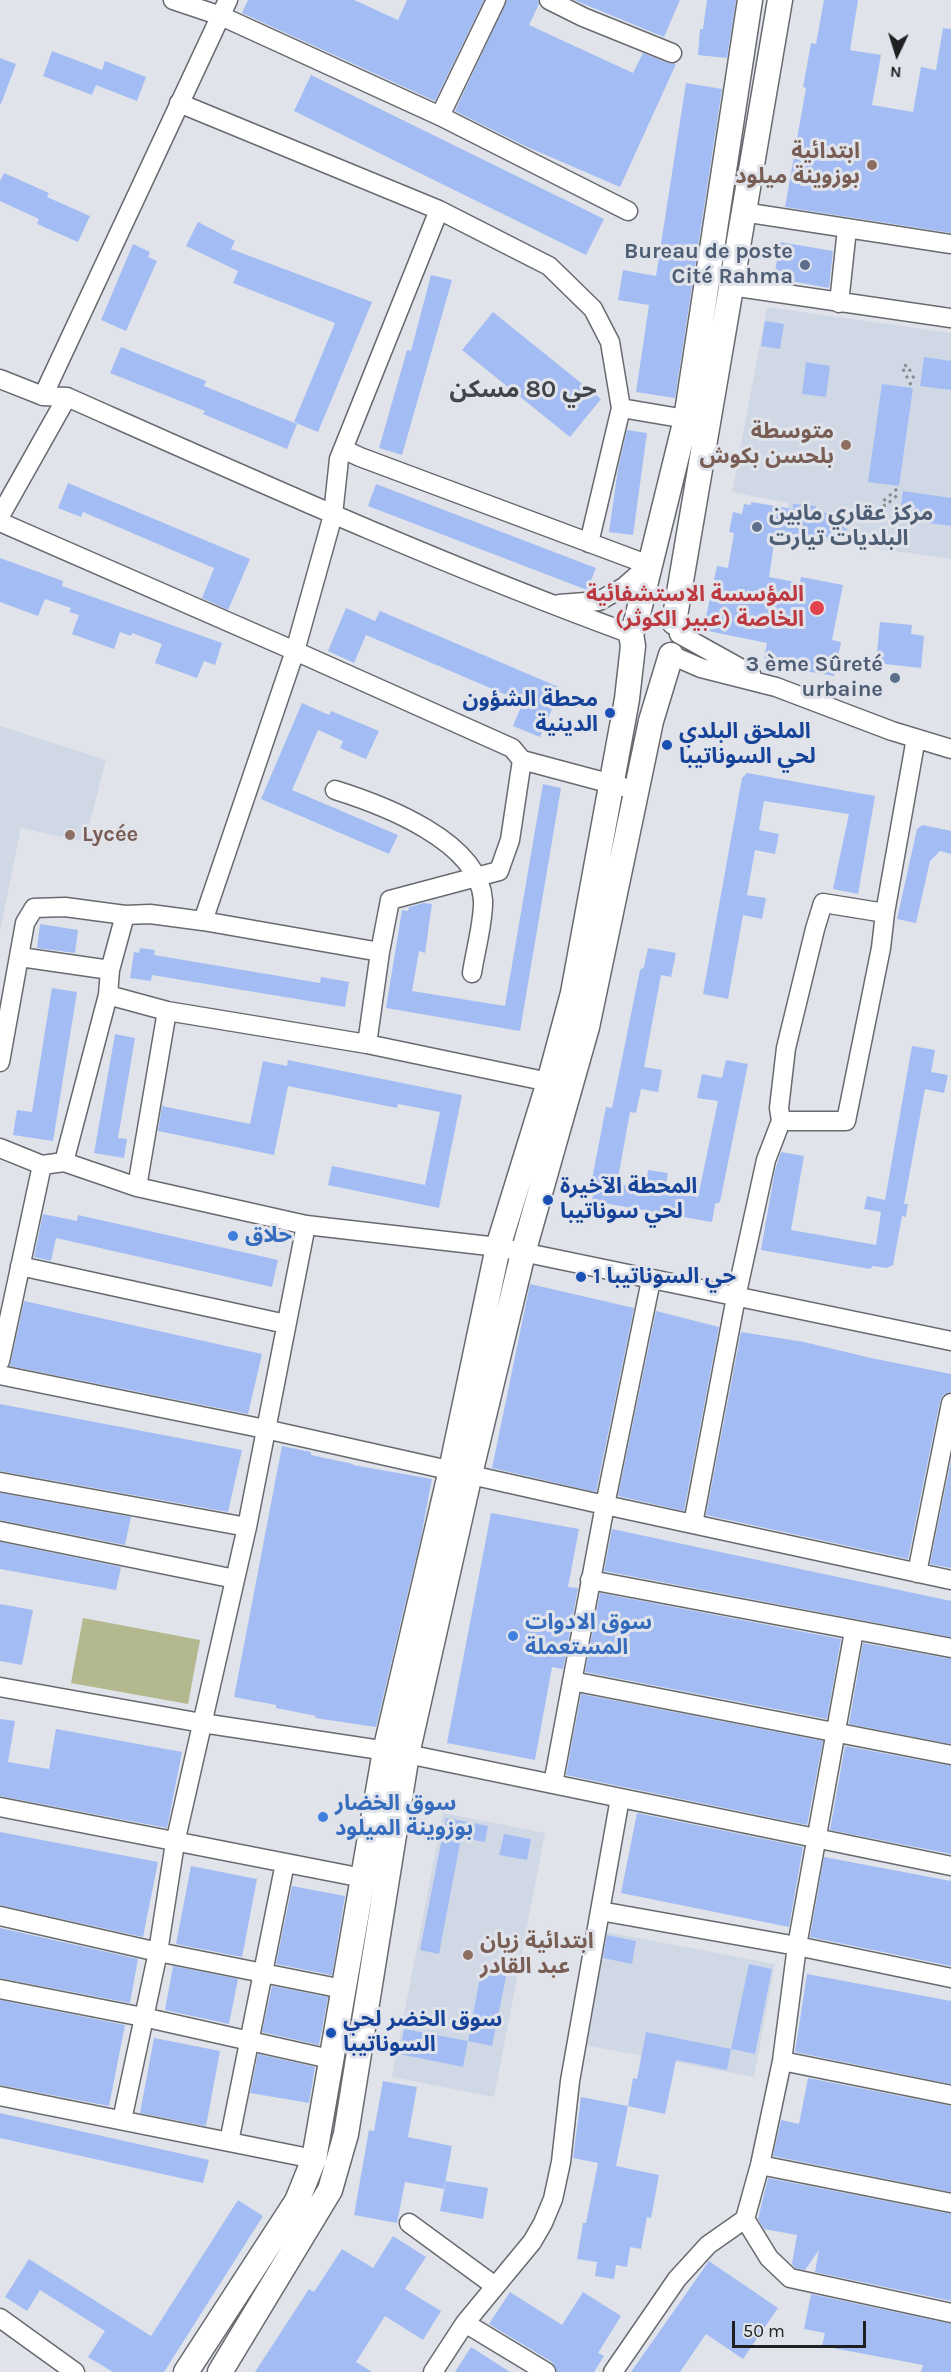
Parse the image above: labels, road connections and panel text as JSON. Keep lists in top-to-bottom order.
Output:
{
  "districts": ["حي 80 مسكن"],
  "places": [
    "ابتدائية بوزوينة ميلود",
    "Bureau de poste Cité Rahma",
    "متوسطة بلحسن بكوش",
    "مركز عقاري مابين البلديات تيارت",
    "المؤسسة الاستشفائية الخاصة (عبير الكوثر)",
    "3 ème Sûreté urbaine",
    "محطة الشؤون الدينية",
    "الملحق البلدي لحي السوناتيبا",
    "Lycée",
    "المحطة الآخيرة لحي سوناتيبا",
    "حلاق",
    "حي السوناتيبا 1",
    "سوق الادوات المستعملة",
    "سوق الخضار بوزوينة الميلود",
    "ابتدائية زيان عبد القادر",
    "سوق الخضر لحي السوناتيبا"
  ],
  "scale_bar": "50 m",
  "north": "bottom"
}
